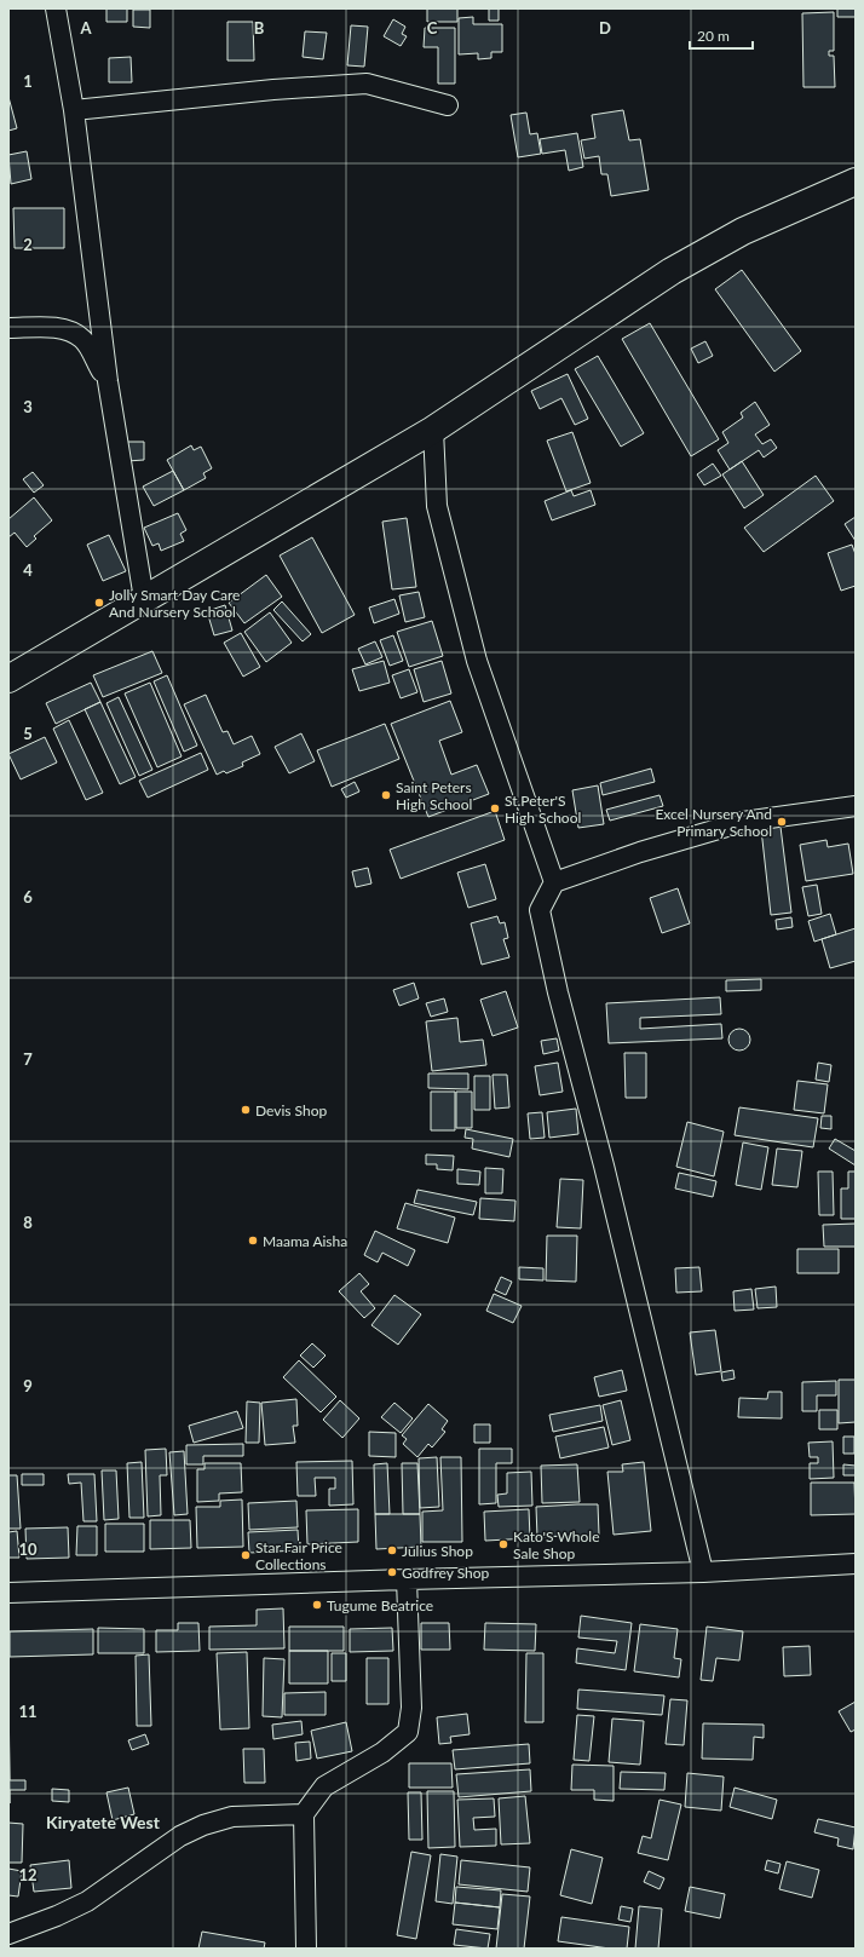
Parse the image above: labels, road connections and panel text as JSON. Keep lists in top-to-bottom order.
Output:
{
  "districts": ["Kiryatete West"],
  "places": [
    "Jolly Smart Day Care And Nursery School",
    "Saint Peters High School",
    "St.Peter'S High School",
    "Excel Nursery And Primary School",
    "Devis Shop",
    "Maama Aisha",
    "Kato'S Whole Sale Shop",
    "Julius Shop",
    "Star Fair Price Collections",
    "Godfrey Shop",
    "Tugume Beatrice"
  ],
  "scale_bar": "20 m",
  "grid": {
    "columns": [
      "A",
      "B",
      "C",
      "D"
    ],
    "rows": [
      "1",
      "2",
      "3",
      "4",
      "5",
      "6",
      "7",
      "8",
      "9",
      "10",
      "11",
      "12"
    ]
  }
}
